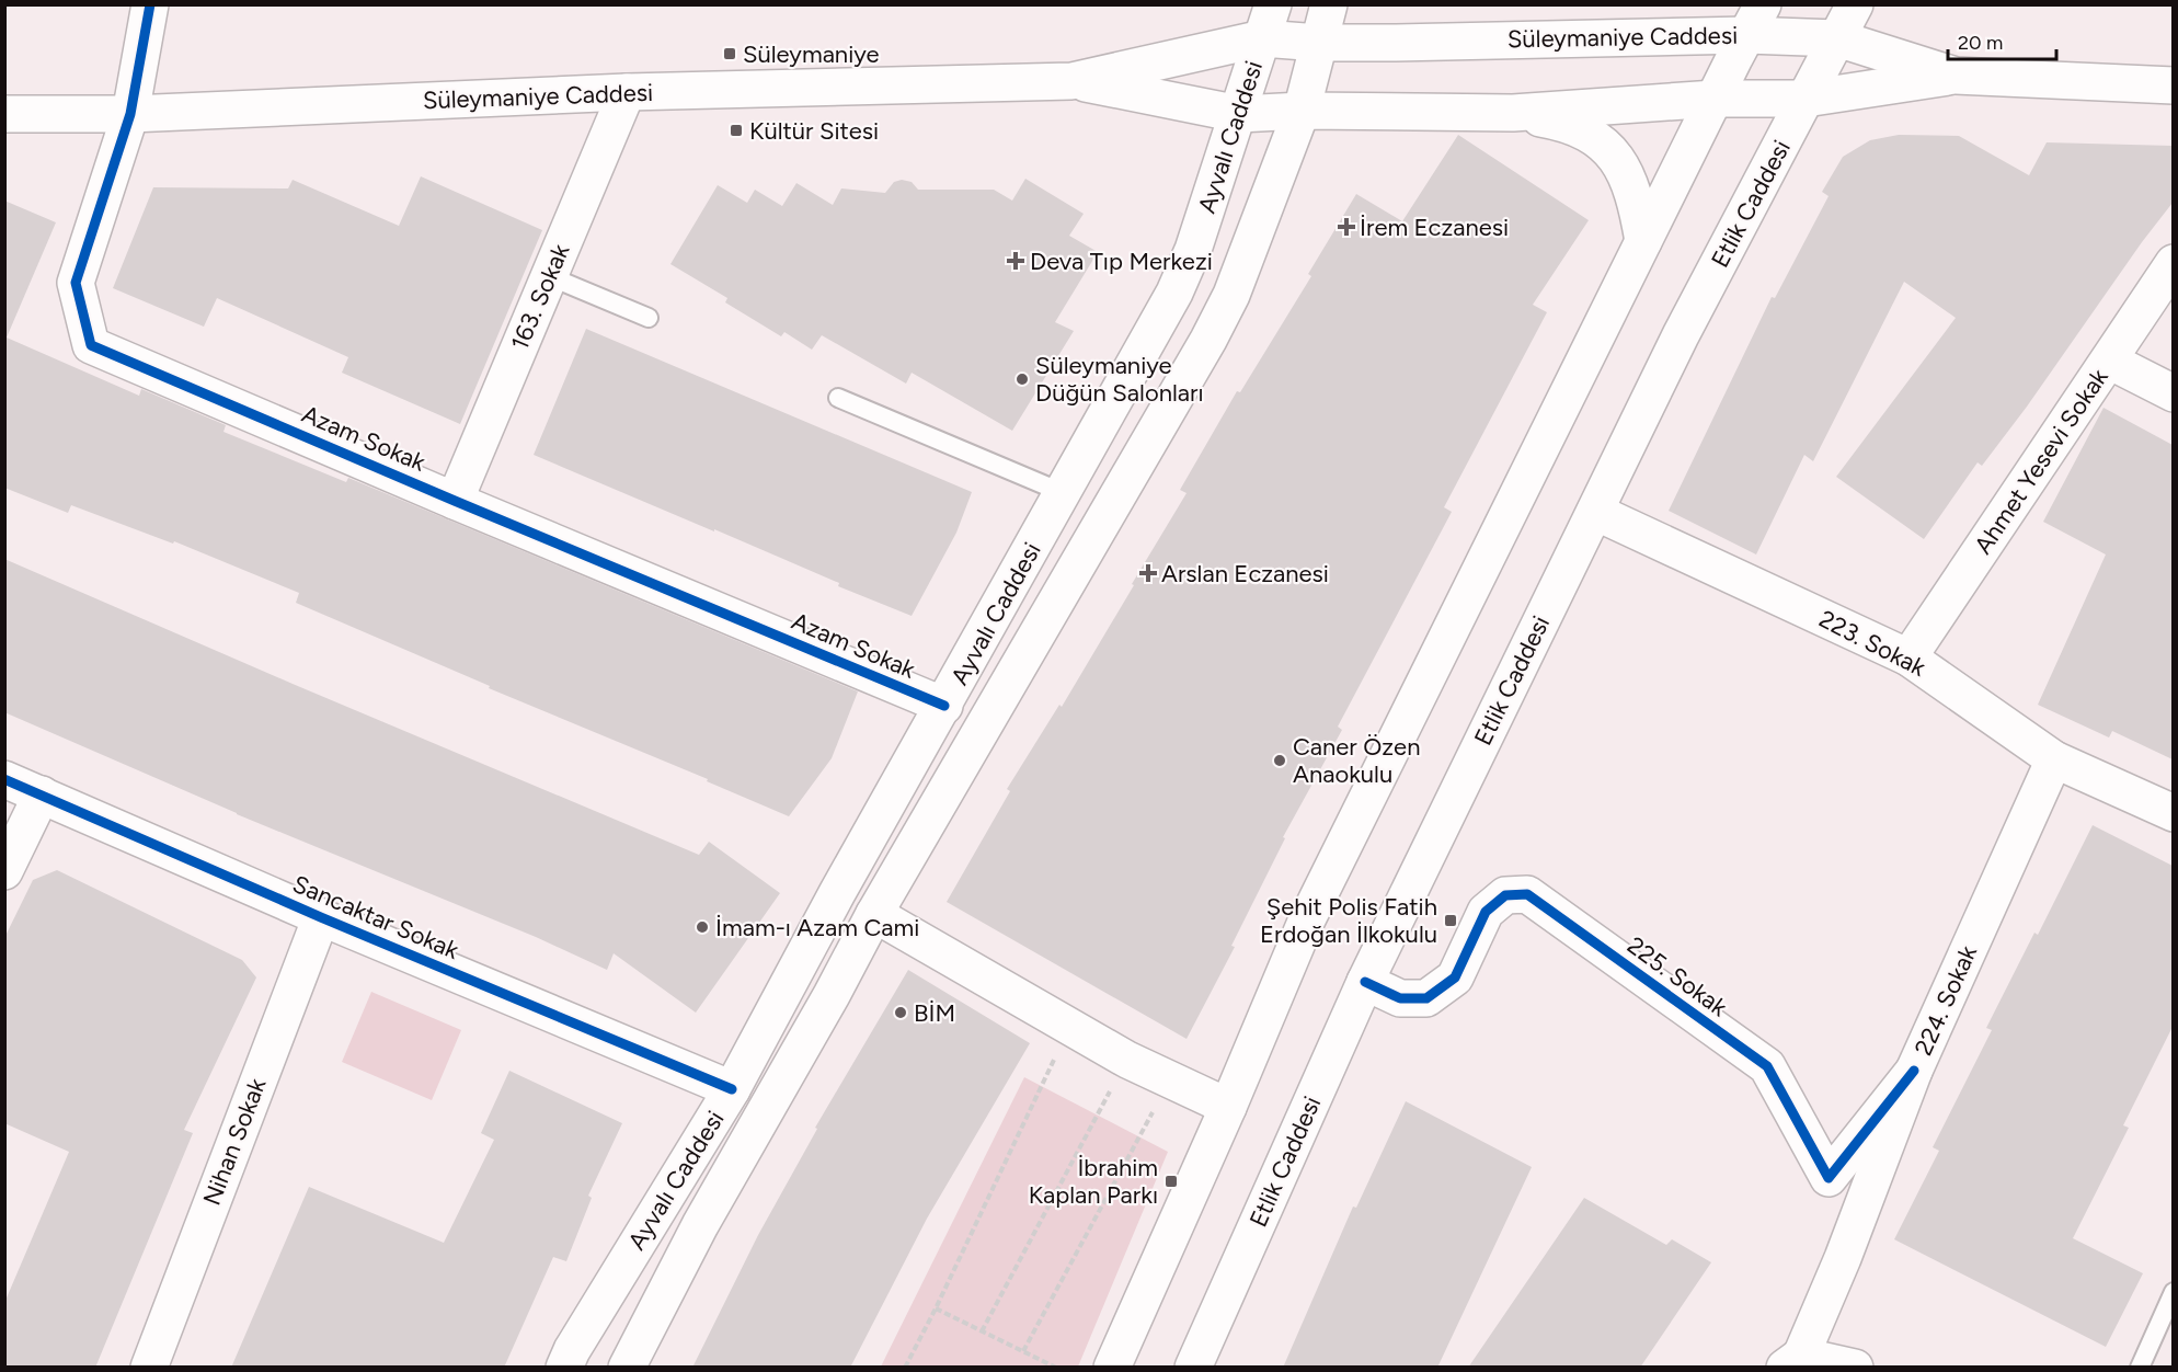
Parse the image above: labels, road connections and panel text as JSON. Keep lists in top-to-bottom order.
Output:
{
  "streets": {
    "main road": [
      "Süleymaniye Caddesi",
      "Ayvalı Caddesi",
      "Etlik Caddesi",
      "163. Sokak",
      "Azam Sokak",
      "Ahmet Yesevi Sokak",
      "223. Sokak",
      "Sancaktar Sokak",
      "225. Sokak",
      "224. Sokak",
      "Nihan Sokak"
    ]
  },
  "crossings": [
    ["Süleymaniye Caddesi", "Ayvalı Caddesi"],
    ["Süleymaniye Caddesi", "Etlik Caddesi"],
    ["Süleymaniye Caddesi", "163. Sokak"],
    ["Süleymaniye Caddesi", "Azam Sokak"],
    ["Ayvalı Caddesi", "Azam Sokak"],
    ["Ayvalı Caddesi", "Sancaktar Sokak"],
    ["Etlik Caddesi", "223. Sokak"],
    ["Etlik Caddesi", "225. Sokak"],
    ["163. Sokak", "Azam Sokak"],
    ["Ahmet Yesevi Sokak", "223. Sokak"],
    ["223. Sokak", "224. Sokak"],
    ["Sancaktar Sokak", "Nihan Sokak"],
    ["225. Sokak", "224. Sokak"]
  ],
  "places": {
    "transit": [
      "Süleymaniye",
      "Kültür Sitesi",
      "Şehit Polis Fatih Erdoğan İlkokulu",
      "İbrahim Kaplan Parkı"
    ],
    "health": ["İrem Eczanesi", "Deva Tıp Merkezi", "Arslan Eczanesi"],
    "other": [
      "Süleymaniye Düğün Salonları",
      "Caner Özen Anaokulu",
      "İmam-ı Azam Cami",
      "BİM"
    ]
  },
  "scale_bar": "20 m"
}
